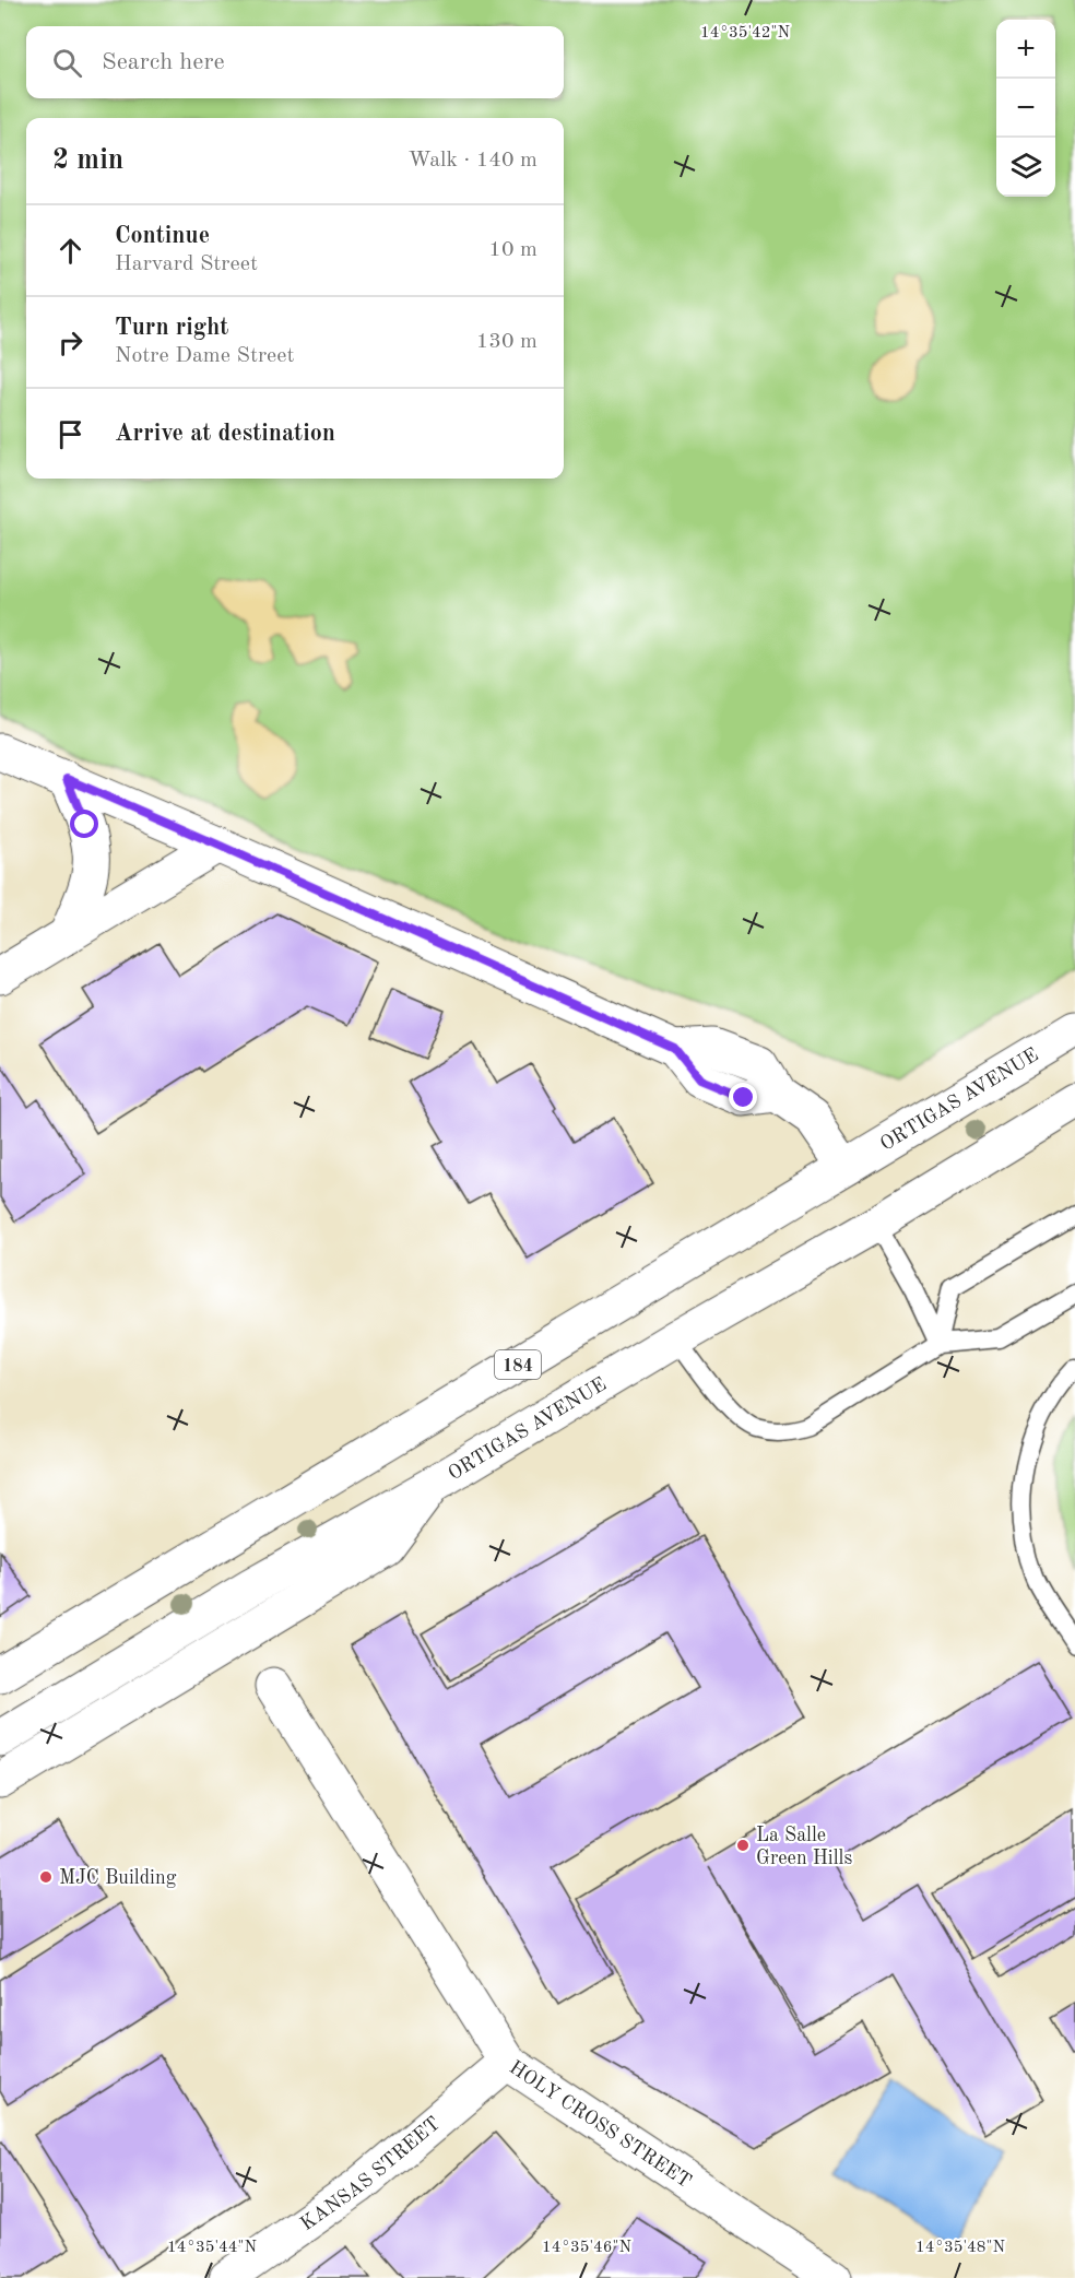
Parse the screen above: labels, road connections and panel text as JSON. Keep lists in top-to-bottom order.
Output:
{
  "streets": {
    "main road": [
      "ORTIGAS AVENUE",
      "184",
      "HOLY CROSS STREET",
      "KANSAS STREET"
    ]
  },
  "crossings": [
    ["HOLY CROSS STREET", "KANSAS STREET"]
  ],
  "places": ["La Salle Green Hills", "MJC Building"],
  "page": {
    "map_buttons": ["+", "−"],
    "search": "Search here",
    "heading": ["2 min", "Walk · 140 m"],
    "list": [
      ["Continue", "Harvard Street", "10 m"],
      ["Turn right", "Notre Dame Street", "130 m"],
      "Arrive at destination"
    ]
  },
  "coordinates": [
    "14°35'42\"N",
    "14°35'44\"N",
    "14°35'46\"N",
    "14°35'48\"N"
  ]
}
